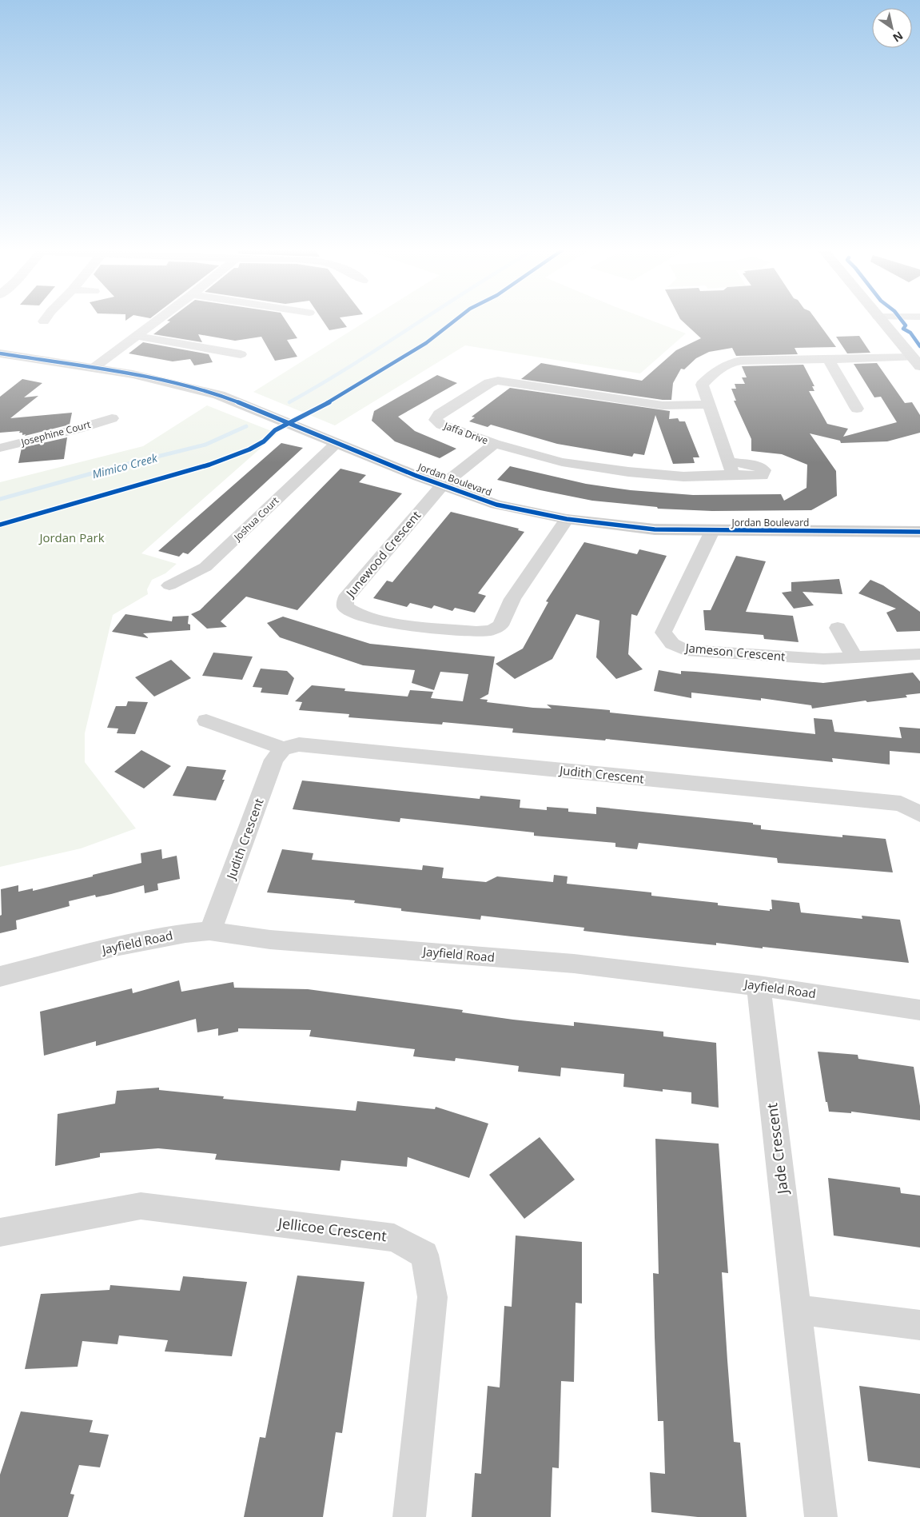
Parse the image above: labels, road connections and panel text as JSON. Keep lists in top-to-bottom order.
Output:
{
  "streets": {
    "street": [
      "Josephine Court",
      "Jaffa Drive",
      "Jordan Boulevard",
      "Joshua Court",
      "Junewood Crescent",
      "Jameson Crescent",
      "Judith Crescent",
      "Jayfield Road",
      "Jade Crescent",
      "Jellicoe Crescent"
    ]
  },
  "crossings": [
    ["Jordan Boulevard", "Joshua Court"],
    ["Jordan Boulevard", "Junewood Crescent"],
    ["Jordan Boulevard", "Jameson Crescent"],
    ["Judith Crescent", "Jayfield Road"],
    ["Jayfield Road", "Jade Crescent"]
  ],
  "water": ["Mimico Creek"],
  "parks": ["Jordan Park"],
  "north": "bottom right"
}
